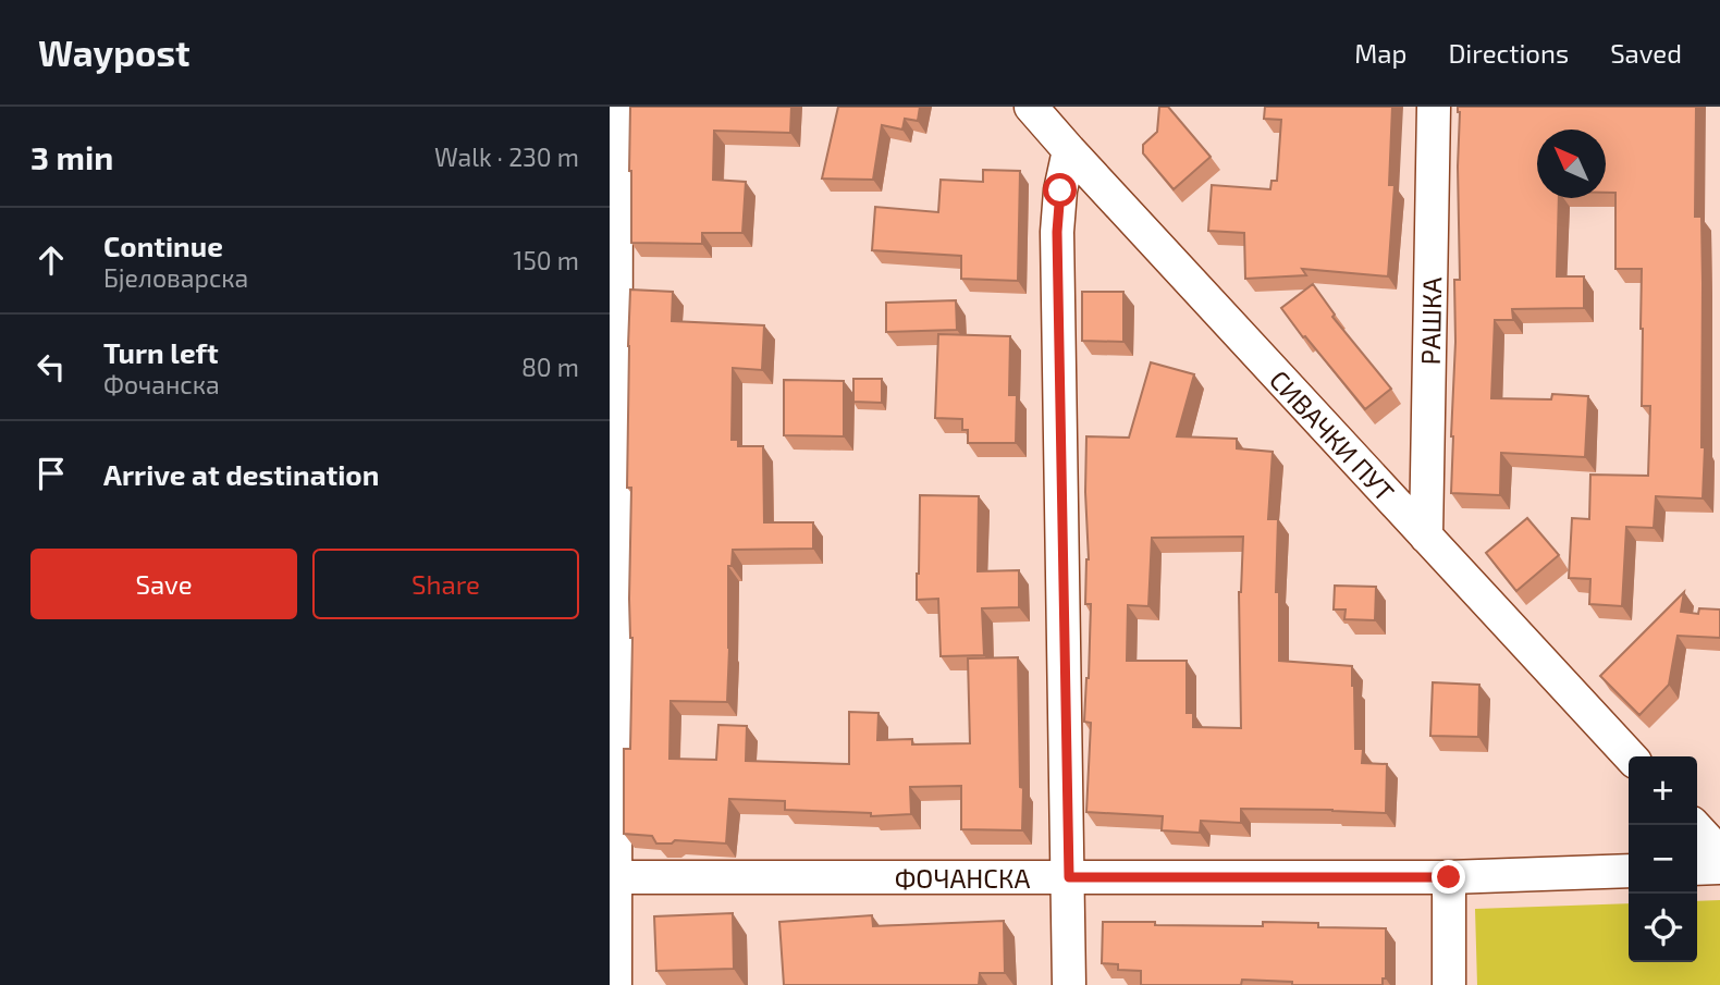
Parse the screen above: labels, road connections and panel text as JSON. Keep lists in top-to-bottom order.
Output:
{
  "streets": {
    "street": ["РАШКА", "СИВАЧКИ ПУТ", "ФОЧАНСКА"]
  },
  "crossings": [
    ["РАШКА", "СИВАЧКИ ПУТ"]
  ],
  "north": "top left",
  "page": {
    "header": "Waypost",
    "nav": ["Map", "Directions", "Saved"],
    "heading": ["3 min", "Walk · 230 m"],
    "list": [
      ["Continue", "Бјеловарска", "150 m"],
      ["Turn left", "Фочанска", "80 m"],
      "Arrive at destination"
    ],
    "buttons": ["Save", "Share"],
    "map_buttons": ["+", "−"]
  }
}
